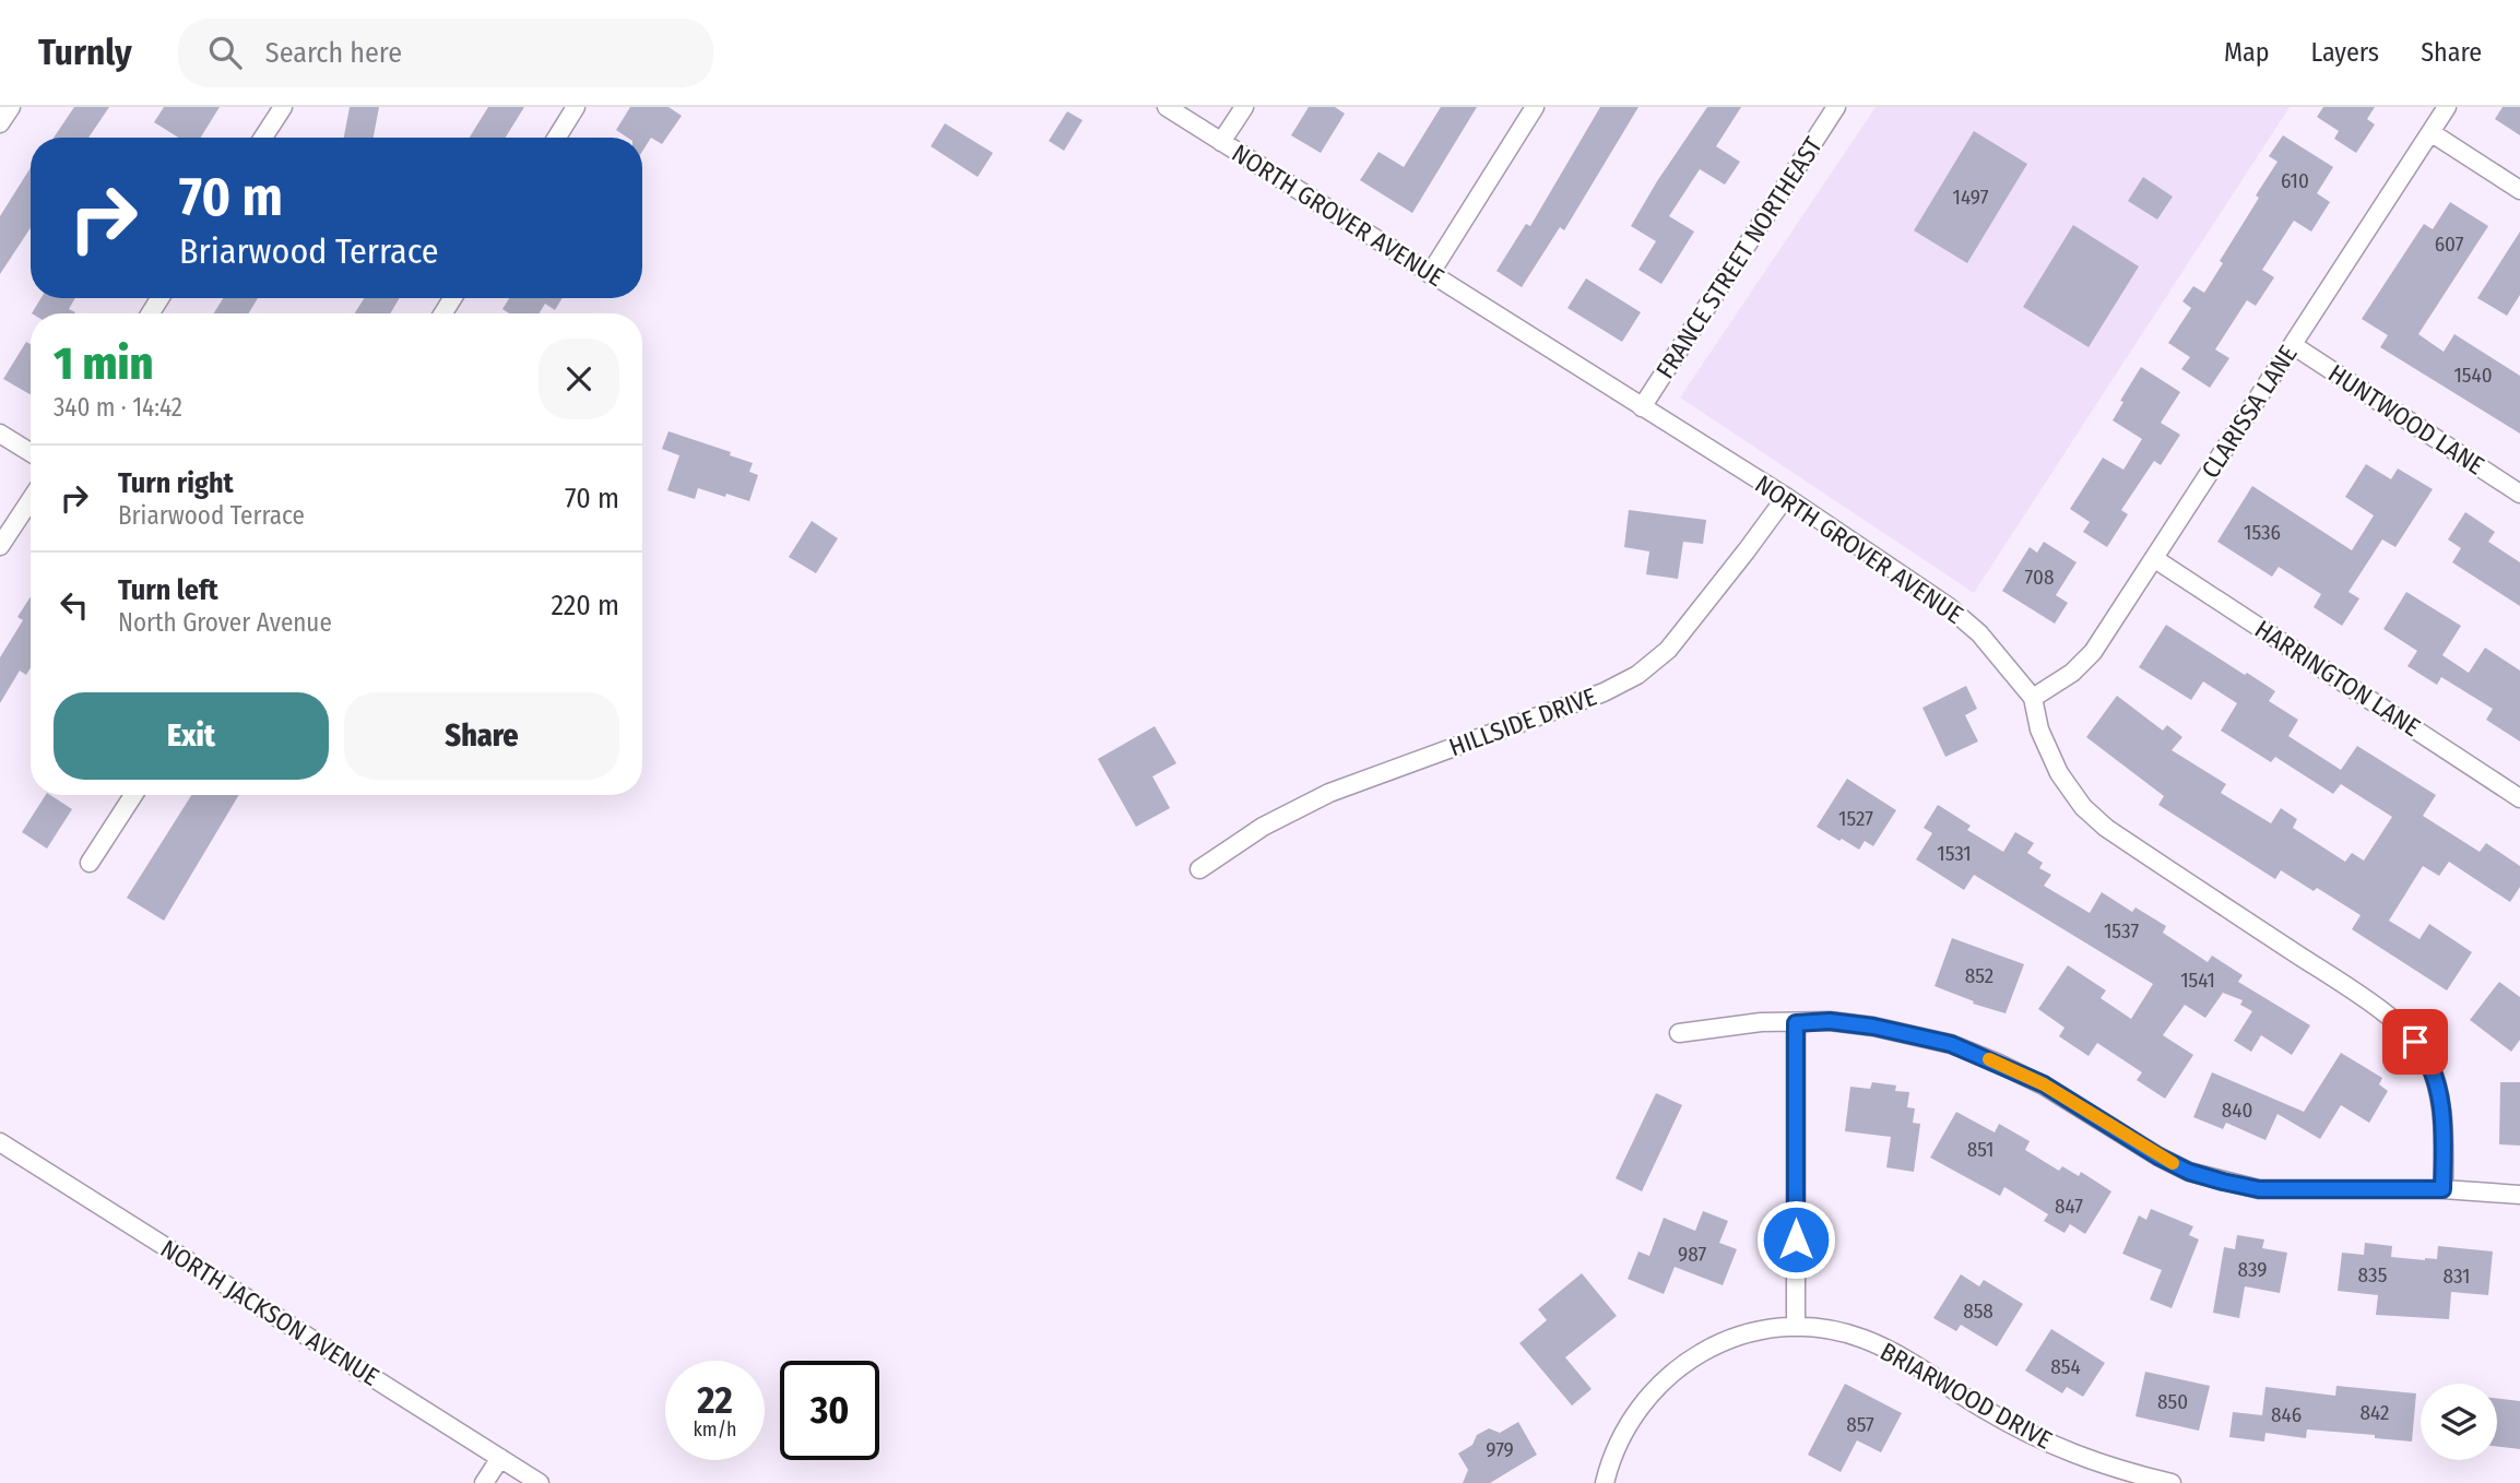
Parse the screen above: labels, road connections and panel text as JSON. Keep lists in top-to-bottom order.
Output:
{
  "streets": {
    "street": [
      "NORTH GROVER AVENUE",
      "FRANCE STREET NORTHEAST",
      "CLARISSA LANE",
      "HUNTWOOD LANE",
      "HARRINGTON LANE",
      "HILLSIDE DRIVE",
      "NORTH JACKSON AVENUE",
      "BRIARWOOD DRIVE"
    ]
  },
  "crossings": [
    ["NORTH GROVER AVENUE", "FRANCE STREET NORTHEAST"],
    ["NORTH GROVER AVENUE", "CLARISSA LANE"],
    ["NORTH GROVER AVENUE", "HILLSIDE DRIVE"],
    ["CLARISSA LANE", "HUNTWOOD LANE"],
    ["CLARISSA LANE", "HARRINGTON LANE"]
  ],
  "house_numbers": [
    "610",
    "1497",
    "607",
    "1540",
    "1536",
    "708",
    "1527",
    "1531",
    "1537",
    "852",
    "1541",
    "840",
    "851",
    "847",
    "987",
    "839",
    "835",
    "831",
    "858",
    "854",
    "850",
    "842",
    "846",
    "857",
    "979"
  ],
  "page": {
    "header": "Turnly",
    "search": "Search here",
    "nav": ["Map", "Layers", "Share"],
    "turn": ["70 m", "Briarwood Terrace"],
    "heading": ["1 min", "340 m · 14:42"],
    "list": [
      {
        "name": "Turn right",
        "note": "Briarwood Terrace",
        "value": "70 m"
      },
      {
        "name": "Turn left",
        "note": "North Grover Avenue",
        "value": "220 m"
      }
    ],
    "buttons": ["Exit", "Share"],
    "speed": "22 km/h",
    "limit": "30"
  }
}
